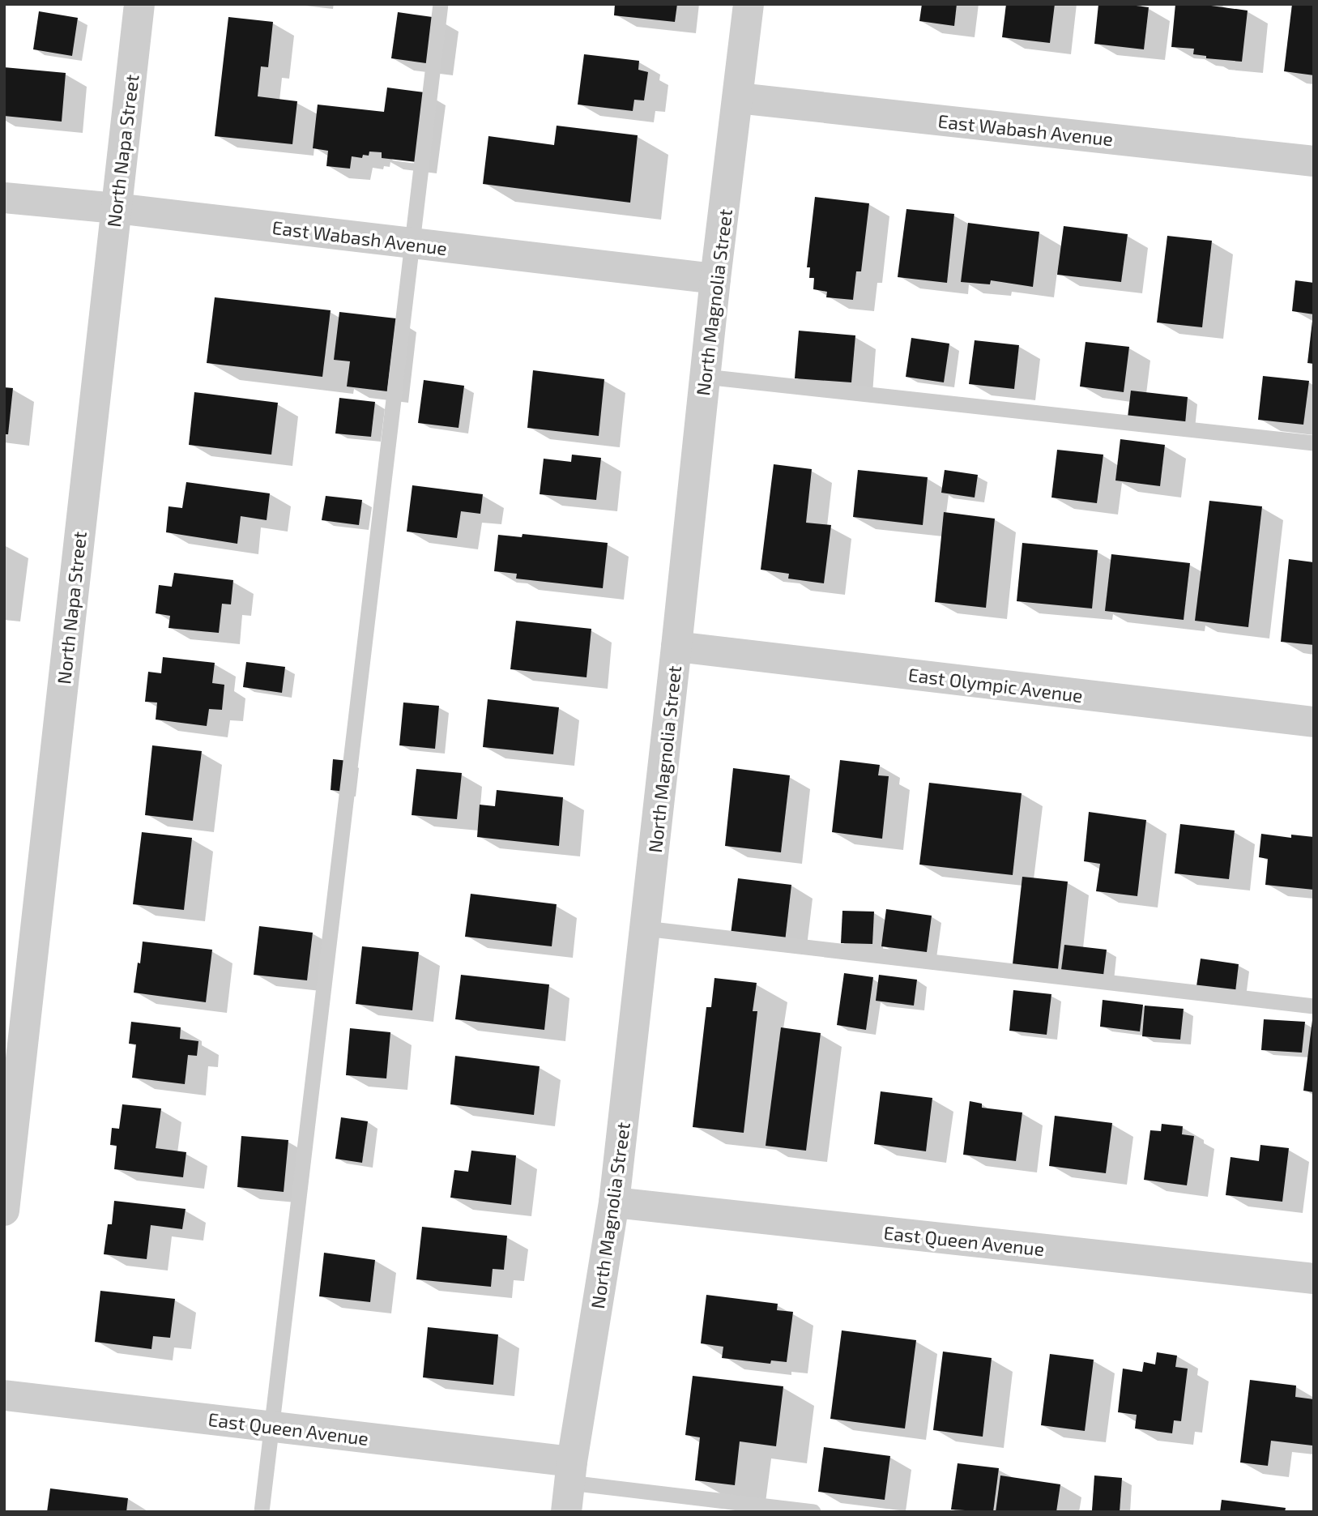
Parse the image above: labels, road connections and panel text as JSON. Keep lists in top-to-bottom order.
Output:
{
  "streets": {
    "street": [
      "East Wabash Avenue",
      "North Napa Street",
      "North Magnolia Street",
      "East Olympic Avenue",
      "East Queen Avenue"
    ]
  },
  "crossings": [
    ["East Wabash Avenue", "North Napa Street"],
    ["East Wabash Avenue", "North Magnolia Street"],
    ["North Magnolia Street", "East Olympic Avenue"],
    ["North Magnolia Street", "East Queen Avenue"]
  ]
}
